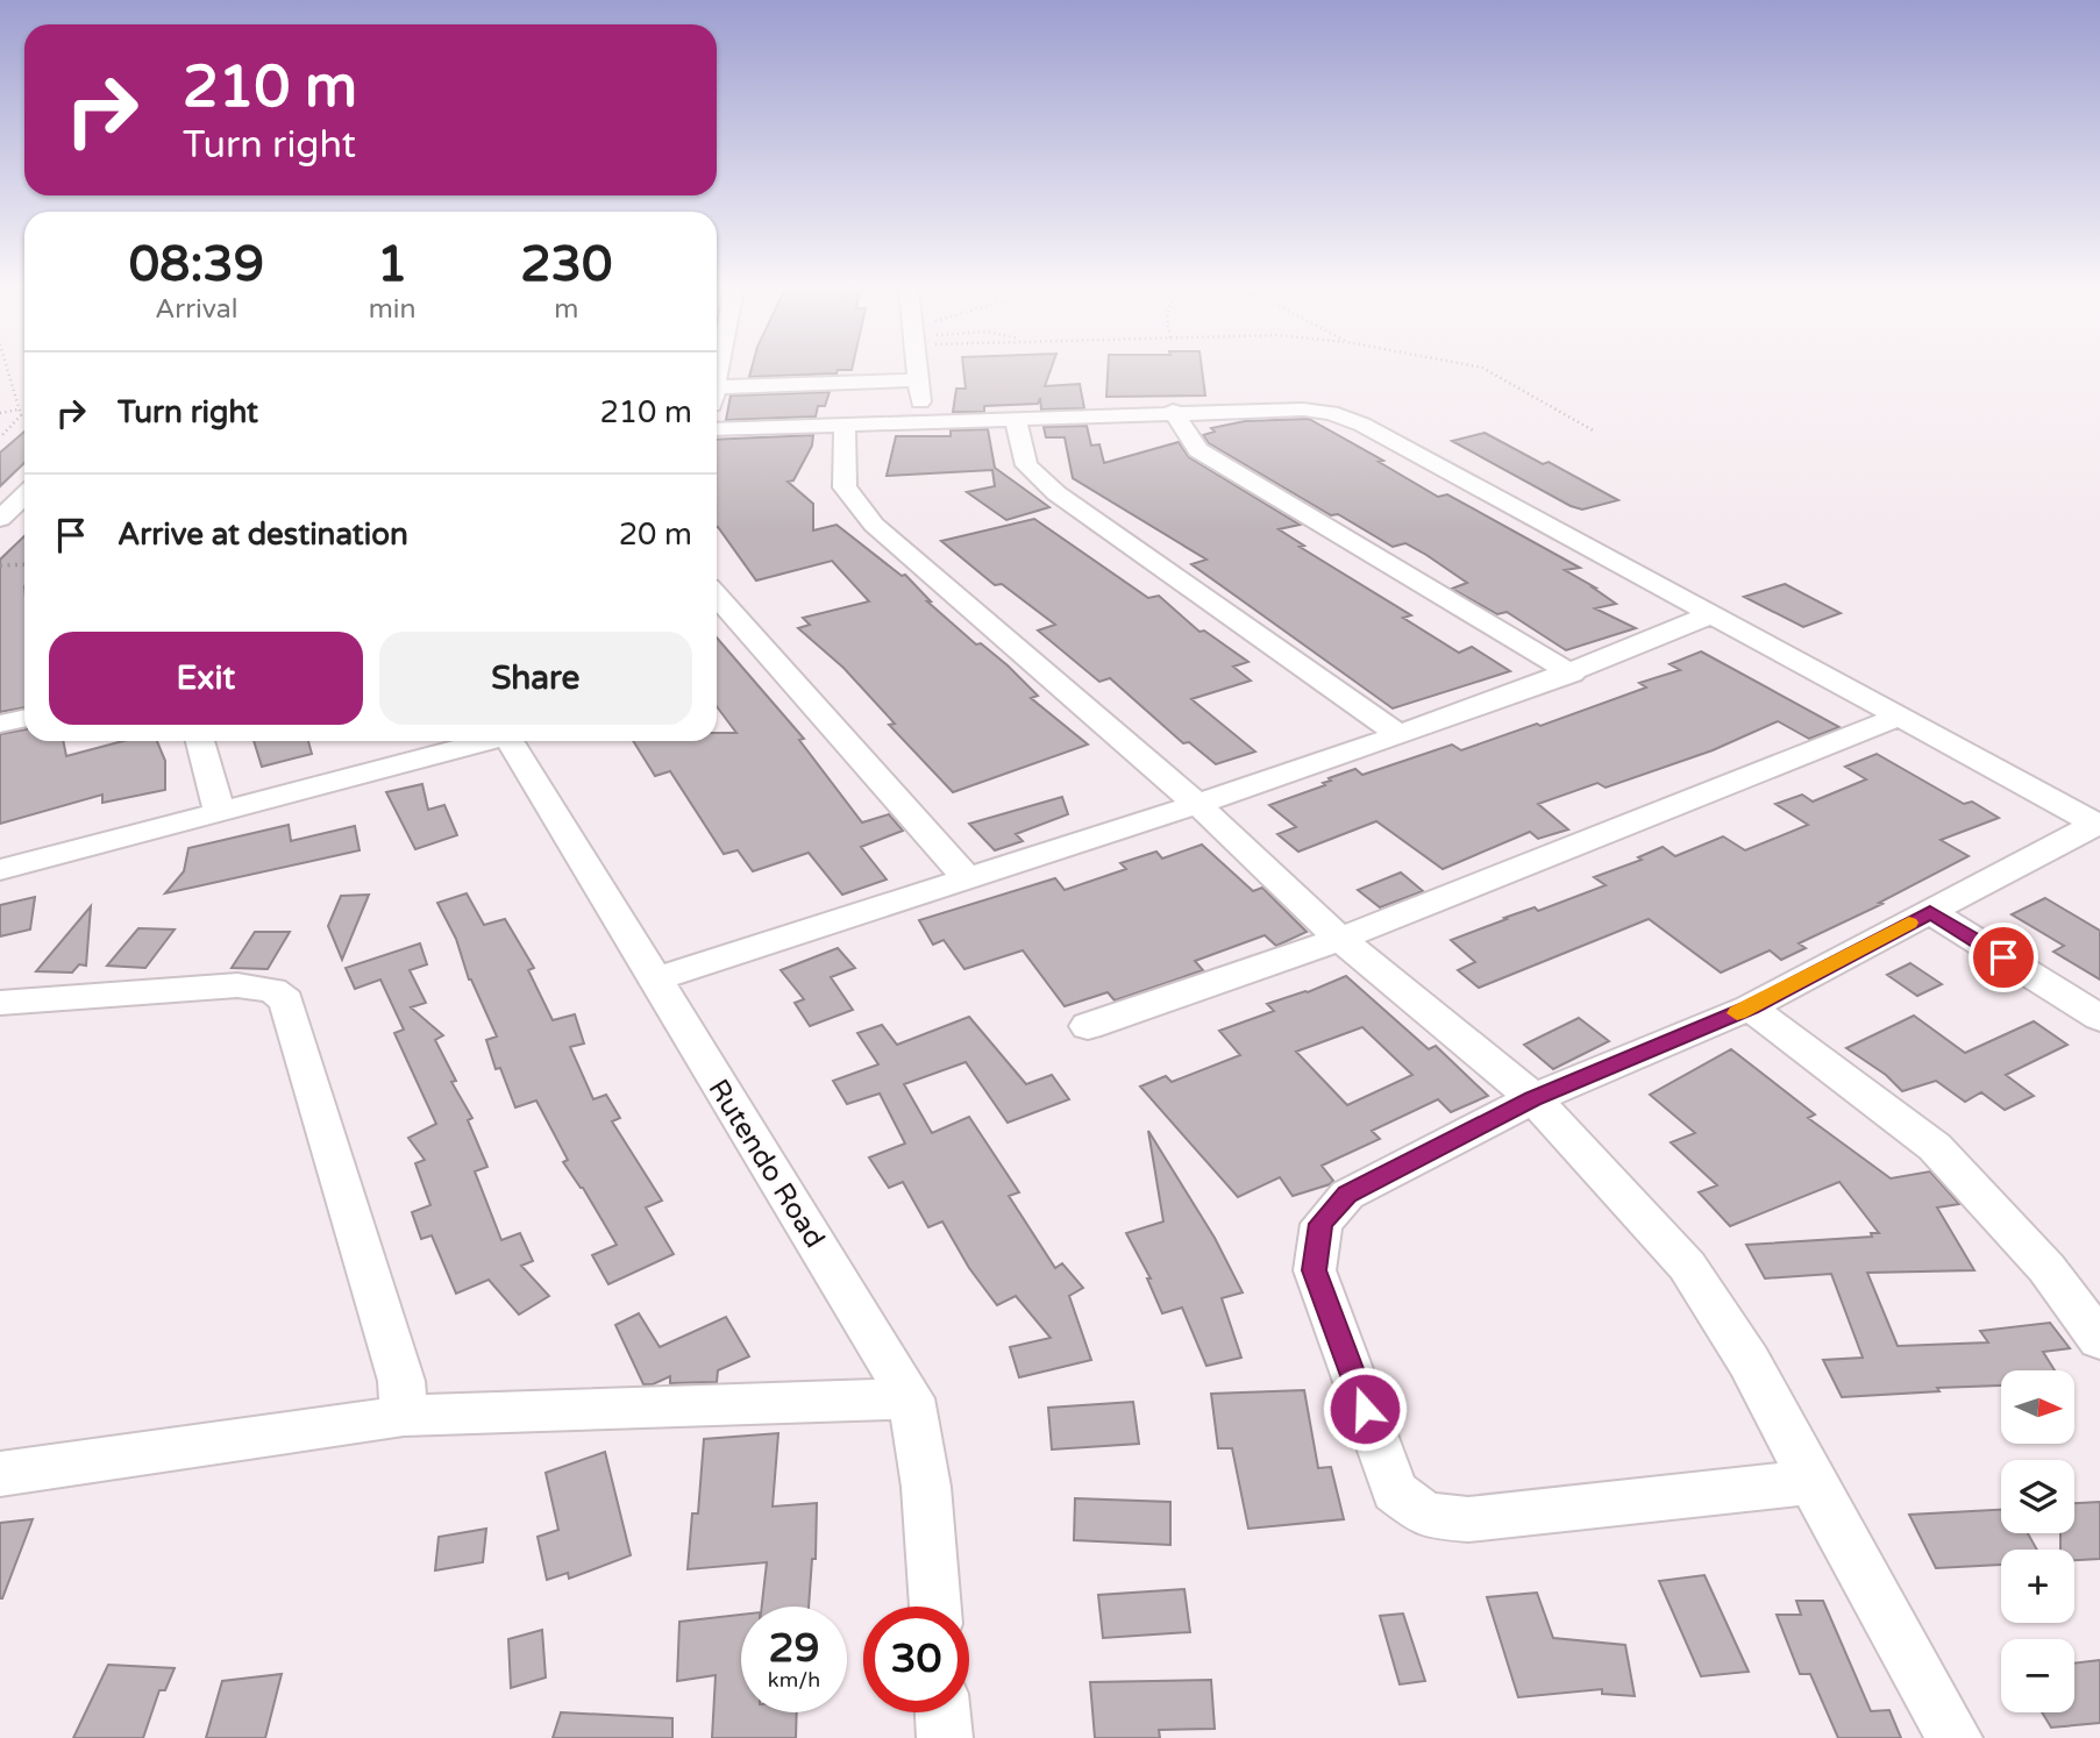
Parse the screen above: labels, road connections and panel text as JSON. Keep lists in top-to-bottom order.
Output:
{
  "streets": {
    "street": ["Rutendo Road"]
  },
  "north": "right",
  "page": {
    "turn": ["210 m", "Turn right"],
    "eta": [
      "08:39",
      "Arrival",
      "1",
      "min",
      "230",
      "m"
    ],
    "list": [
      {
        "name": "Turn right",
        "value": "210 m"
      },
      {
        "name": "Arrive at destination",
        "value": "20 m"
      }
    ],
    "buttons": ["Exit", "Share"],
    "map_buttons": ["+", "−"],
    "speed": "29 km/h",
    "limit": "30"
  }
}
